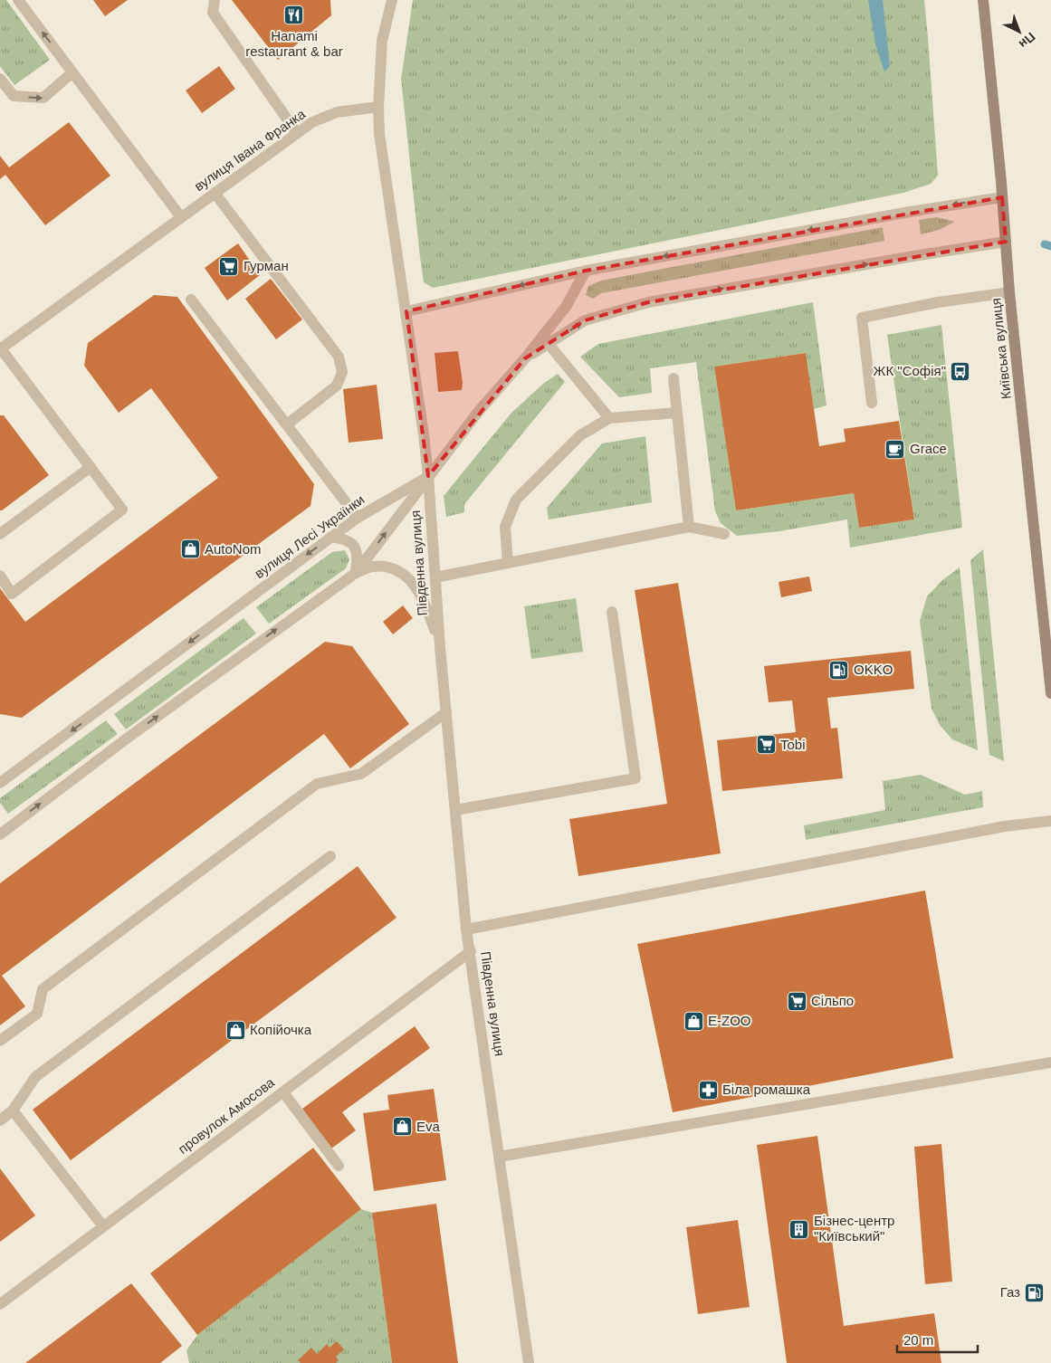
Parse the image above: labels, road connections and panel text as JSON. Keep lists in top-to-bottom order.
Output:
{
  "streets": {
    "main road": ["Київська вулиця"],
    "street": [
      "вулиця Івана Франка",
      "вулиця Лесі Українки",
      "Південна вулиця",
      "провулок Амосова"
    ]
  },
  "crossings": [
    ["вулиця Лесі Українки", "Південна вулиця"],
    ["Південна вулиця", "провулок Амосова"]
  ],
  "places": {
    "restaurant": ["Hanami restaurant & bar"],
    "supermarket": ["Гурман", "Tobi", "Сільпо"],
    "bus stop": ["ЖК \"Софія\""],
    "cafe": ["Grace"],
    "shop": [
      "AutoNom",
      "E-ZOO",
      "Копійочка",
      "Eva"
    ],
    "fuel station": ["OKKO", "Газ"],
    "pharmacy": ["Біла ромашка"],
    "building": ["Бізнес-центр \"Київський\""]
  },
  "scale_bar": "20 m",
  "north": "bottom right"
}
